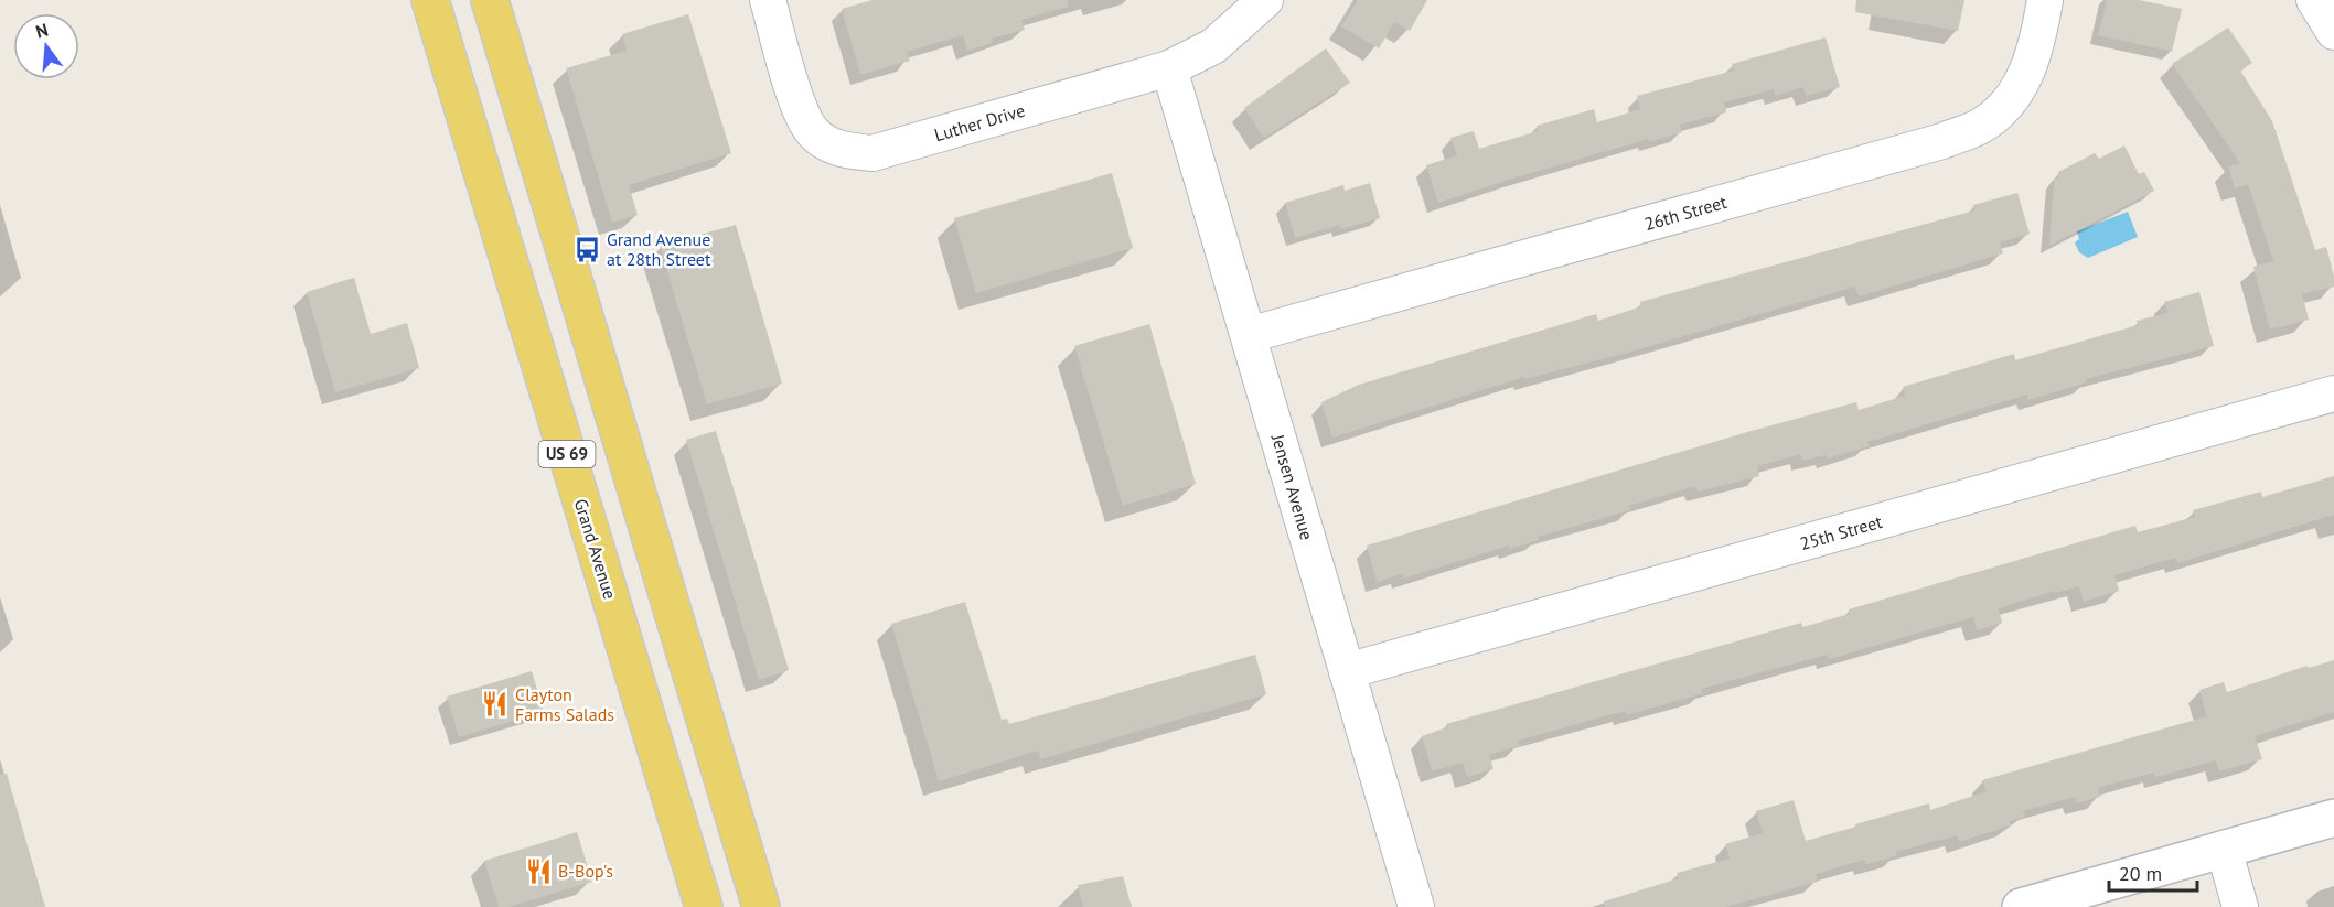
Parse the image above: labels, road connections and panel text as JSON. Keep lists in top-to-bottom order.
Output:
{
  "streets": {
    "main road": ["US 69", "Grand Avenue"],
    "street": [
      "Luther Drive",
      "26th Street",
      "Jensen Avenue",
      "25th Street"
    ]
  },
  "crossings": [
    ["Luther Drive", "Jensen Avenue"],
    ["26th Street", "Jensen Avenue"],
    ["Jensen Avenue", "25th Street"]
  ],
  "places": {
    "bus stop": ["Grand Avenue at 28th Street"],
    "restaurant": ["Clayton Farms Salads", "B-Bop's"]
  },
  "scale_bar": "20 m",
  "north": "top"
}
